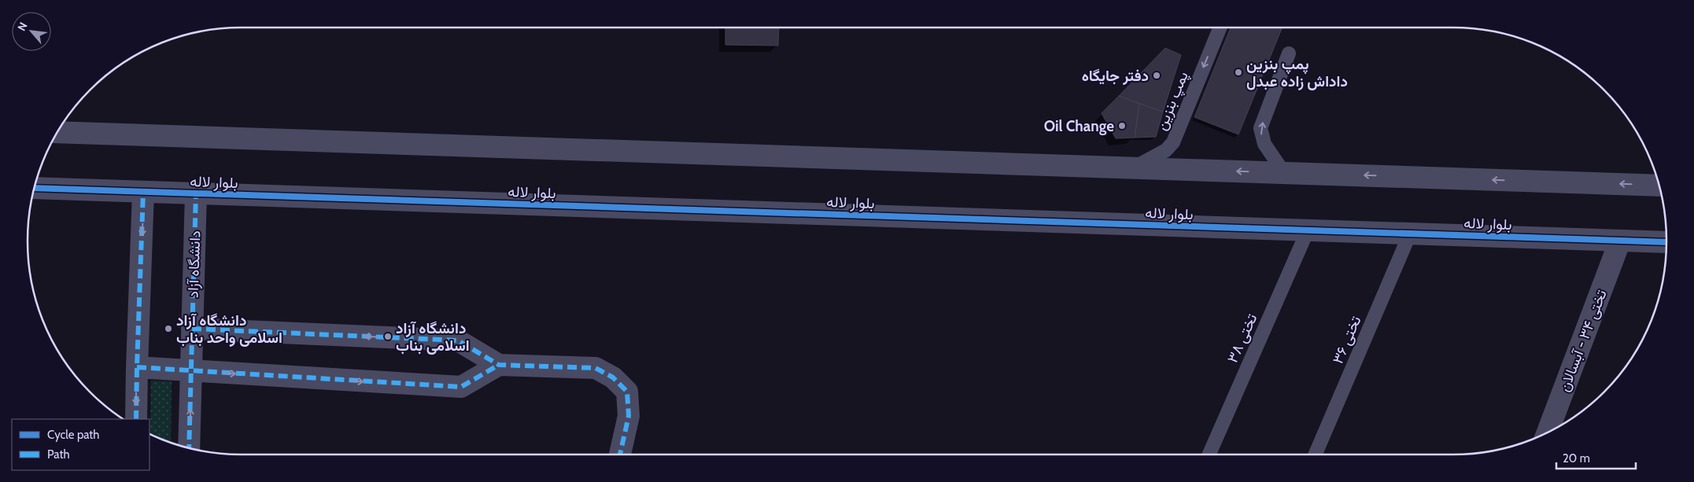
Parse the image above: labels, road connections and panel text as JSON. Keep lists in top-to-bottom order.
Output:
{
  "streets": {
    "street": ["بلوار لاله", "دانشگاه آزاد", "تختی ۳۴ - آبسالان"],
    "lane": ["پمپ بنزین", "تختی ۳۸", "تختی ۳۶"]
  },
  "crossings": [
    ["بلوار لاله", "دانشگاه آزاد"],
    ["بلوار لاله", "تختی ۳۸"],
    ["بلوار لاله", "تختی ۳۶"],
    ["بلوار لاله", "تختی ۳۴ - آبسالان"]
  ],
  "one_way": ["پمپ بنزین"],
  "places": [
    "پمپ بنزین داداش زاده عبدل",
    "دفتر جایگاه",
    "Oil Change",
    "دانشگاه آزاد اسلامی واحد بناب",
    "دانشگاه آزاد اسلامی بناب"
  ],
  "legend": ["Cycle path", "Path"],
  "scale_bar": "20 m",
  "north": "top left"
}
